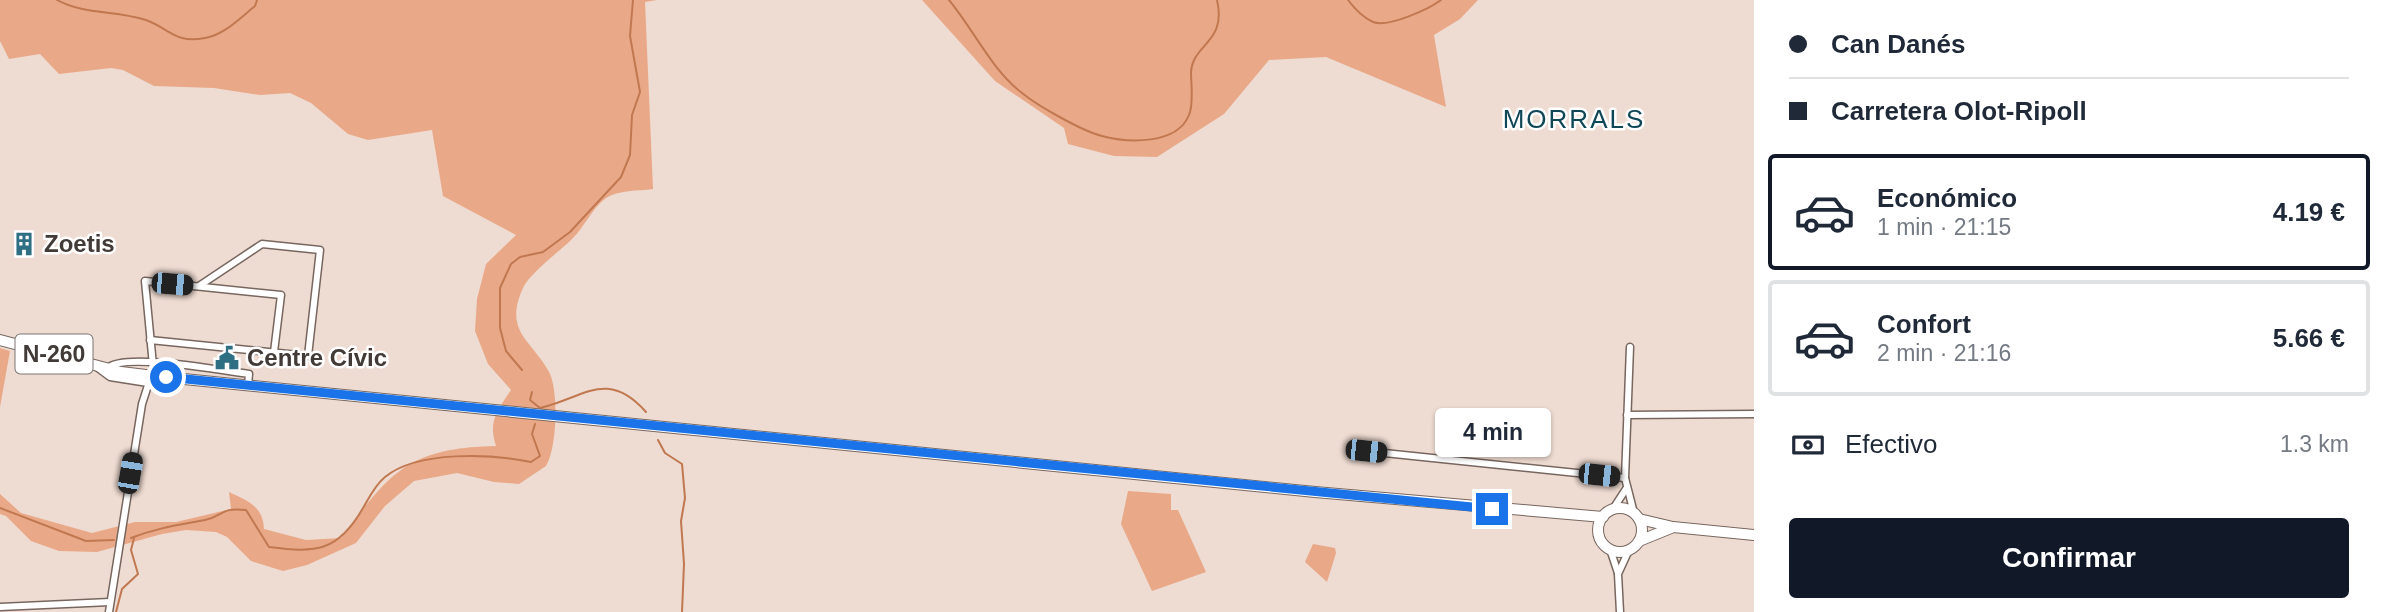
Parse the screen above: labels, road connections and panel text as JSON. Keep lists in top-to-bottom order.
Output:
{
  "streets": {
    "main road": ["N-260"]
  },
  "districts": ["MORRALS"],
  "places": {
    "building": ["Zoetis"],
    "public building": ["Centre Cívic"]
  },
  "page": {
    "banner": ["Can Danés", "Carretera Olot-Ripoll"],
    "list": [
      {
        "name": "Económico",
        "note": "1 min · 21:15",
        "value": "4.19 €"
      },
      {
        "name": "Confort",
        "note": "2 min · 21:16",
        "value": "5.66 €"
      }
    ],
    "pay": ["Efectivo", "1.3 km"],
    "bubble": "4 min",
    "buttons": "Confirmar"
  }
}
